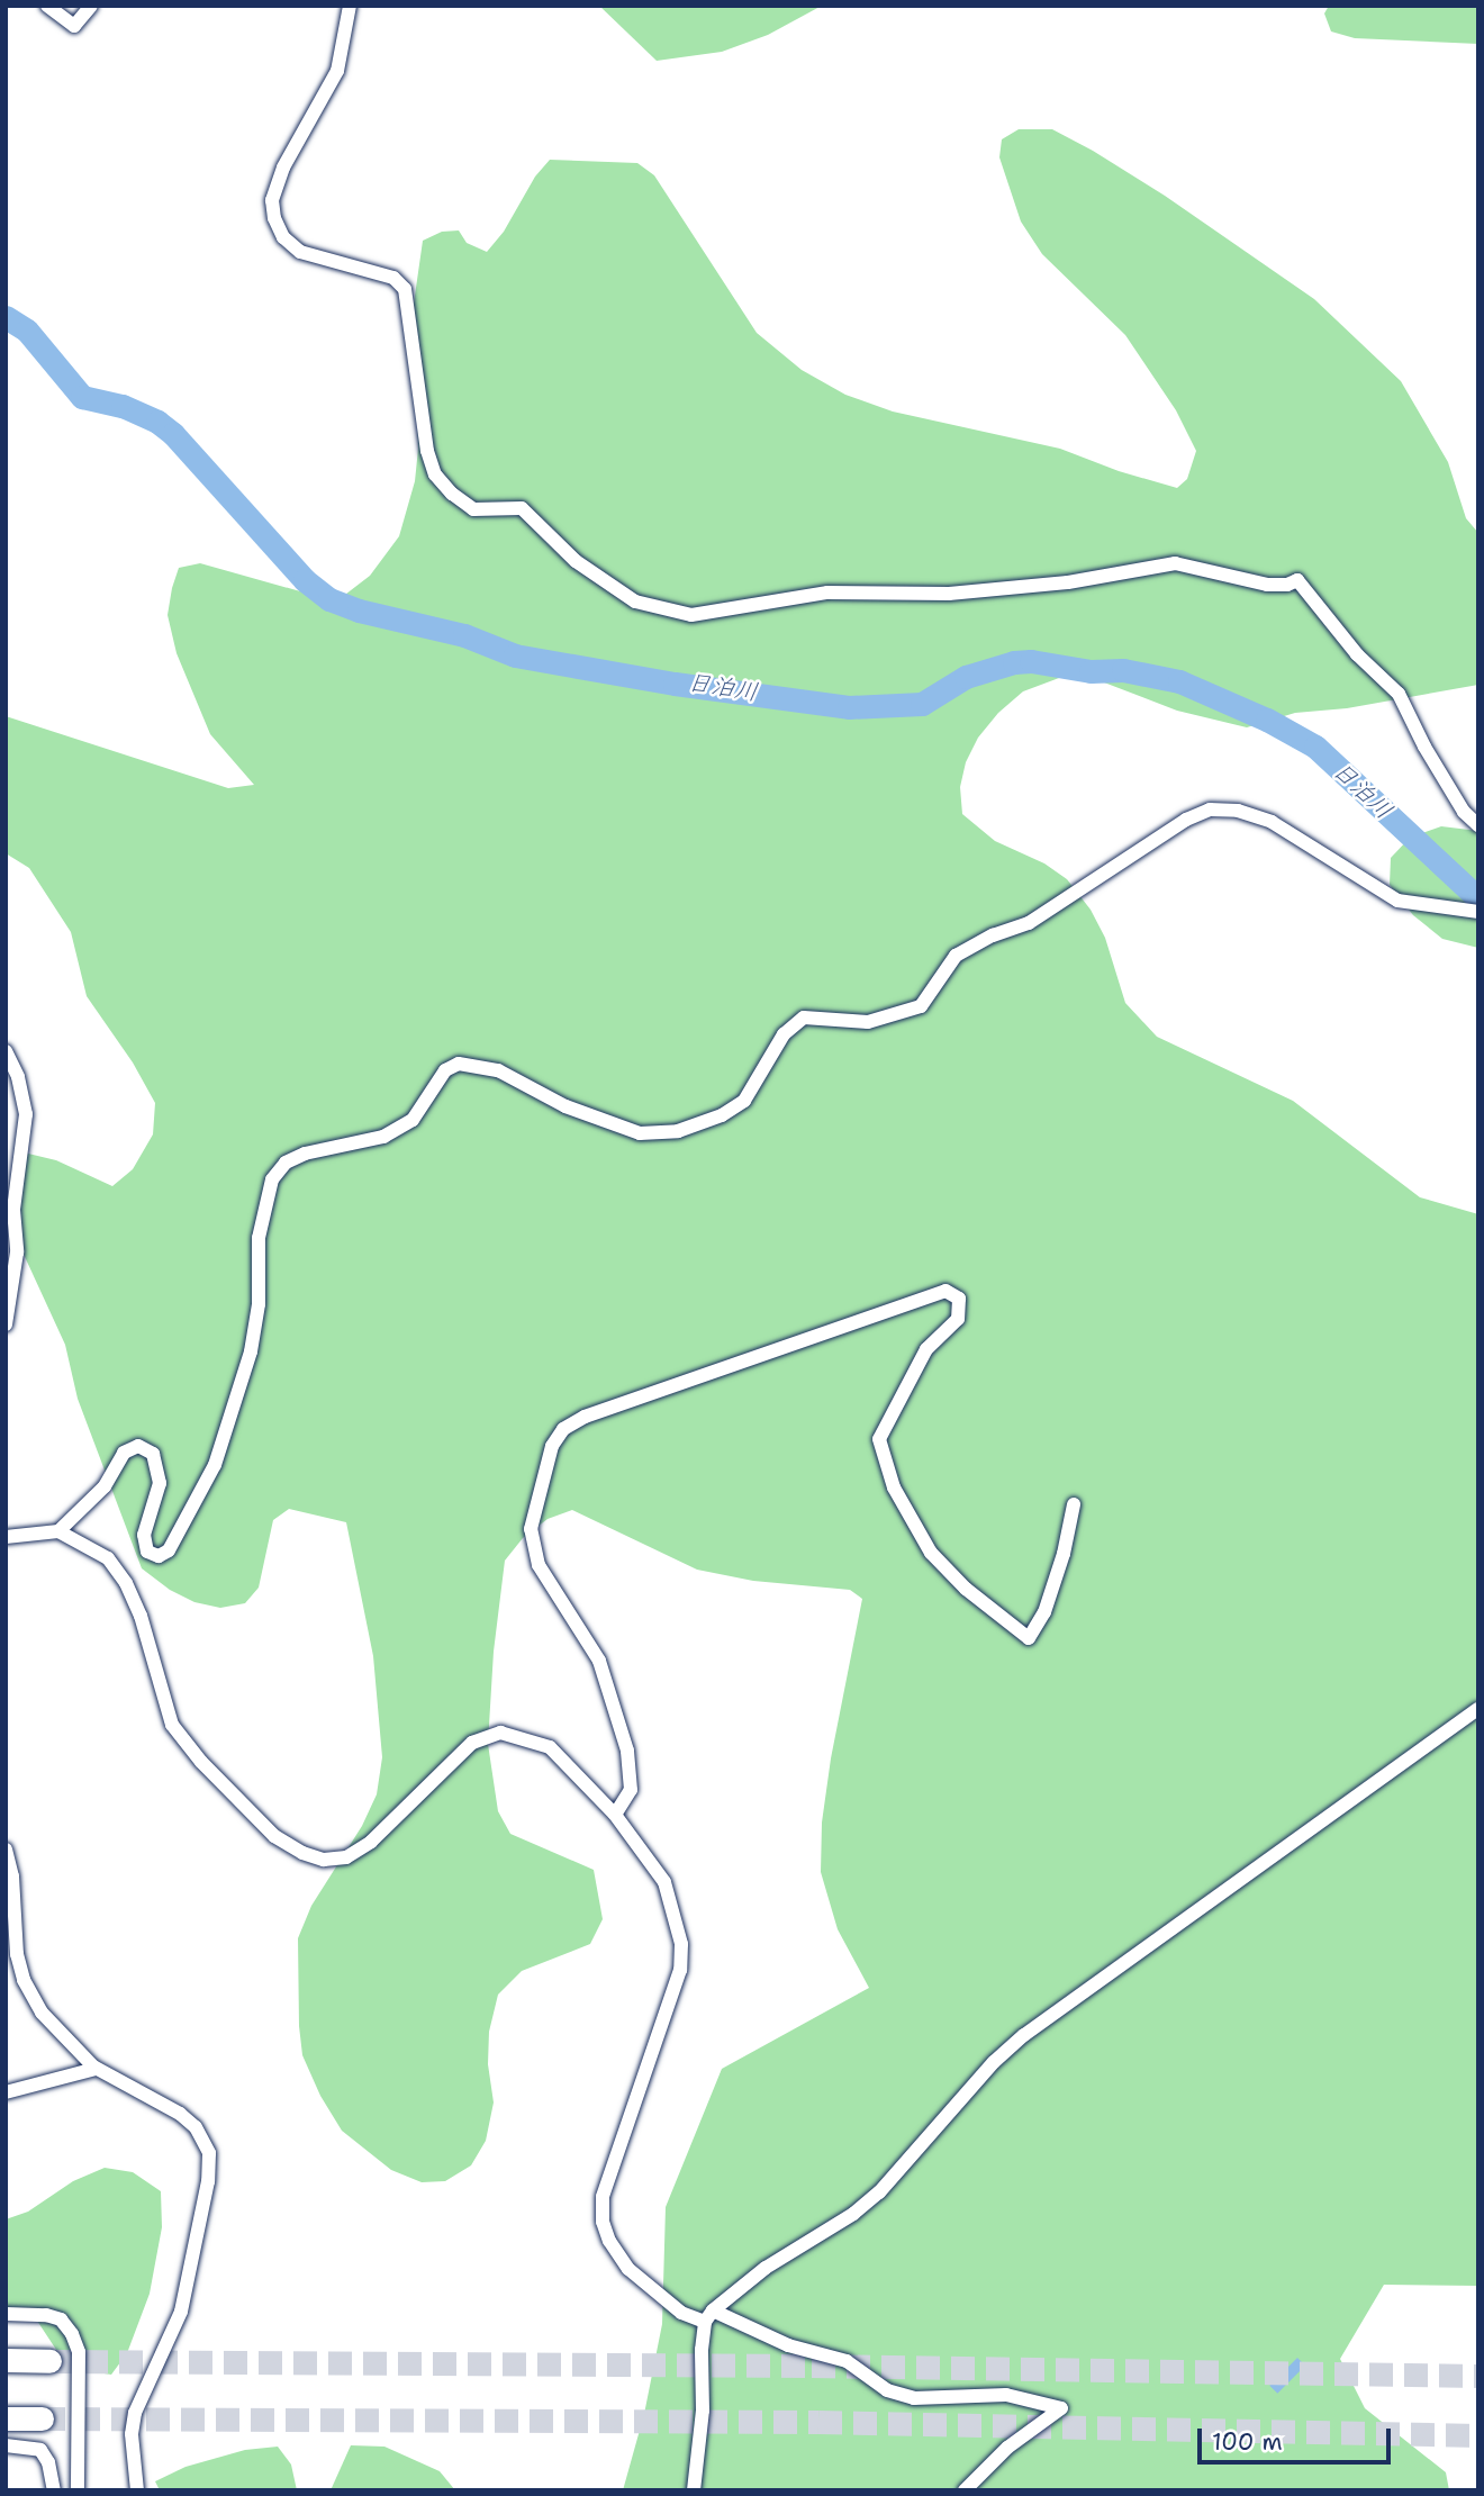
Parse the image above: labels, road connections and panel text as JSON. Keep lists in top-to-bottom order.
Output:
{
  "water": ["日泊川"],
  "scale_bar": "100 m"
}
